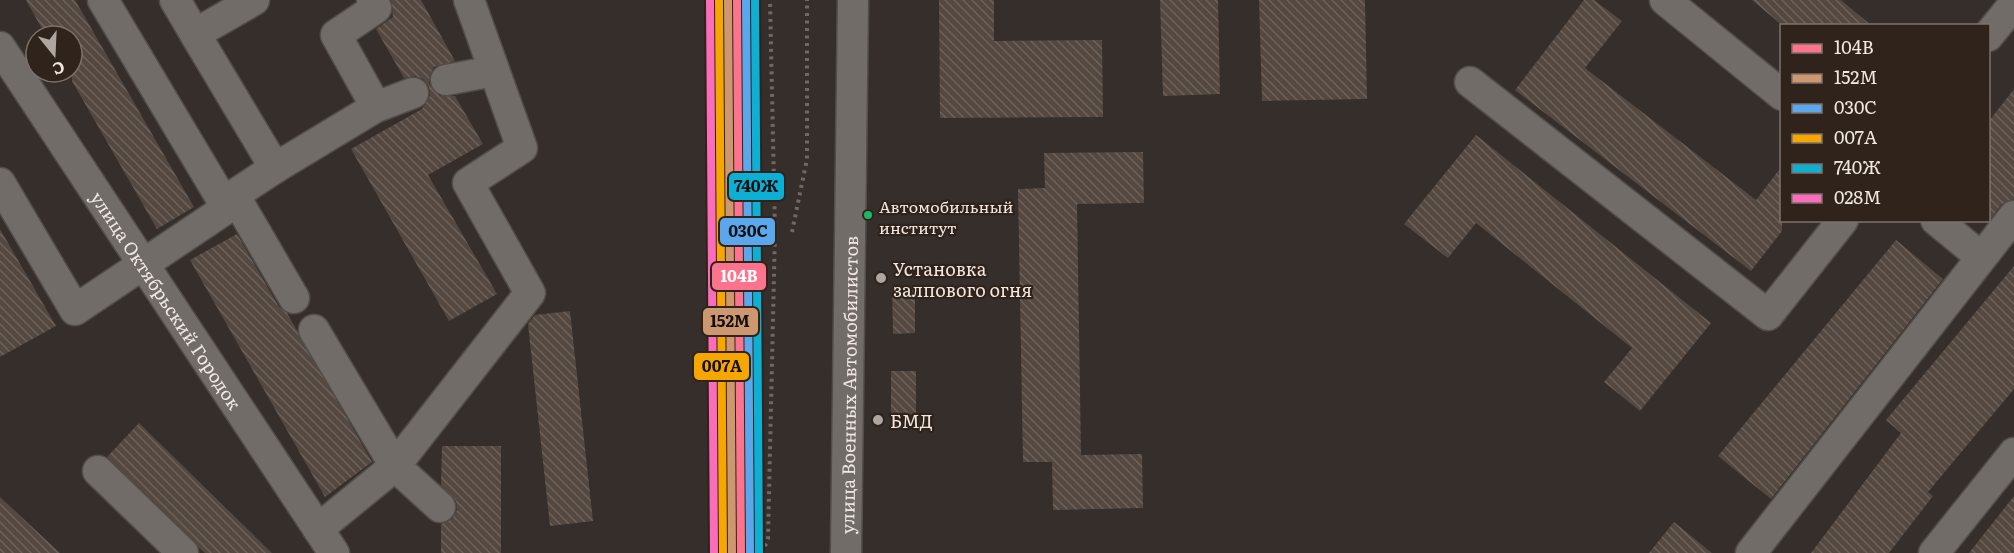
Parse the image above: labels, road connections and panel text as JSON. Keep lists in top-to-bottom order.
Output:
{
  "streets": {
    "street": ["улица Октябрьский Городок", "улица Военных Автомобилистов"]
  },
  "places": ["Автомобильный институт", "Установка залпового огня", "БМД"],
  "lines": [
    "transit line 104В",
    "transit line 152М",
    "transit line 030C",
    "transit line 007А",
    "transit line 740Ж",
    "transit line 028М"
  ],
  "legend": [
    "104В",
    "152М",
    "030C",
    "007А",
    "740Ж",
    "028М"
  ],
  "north": "bottom"
}
